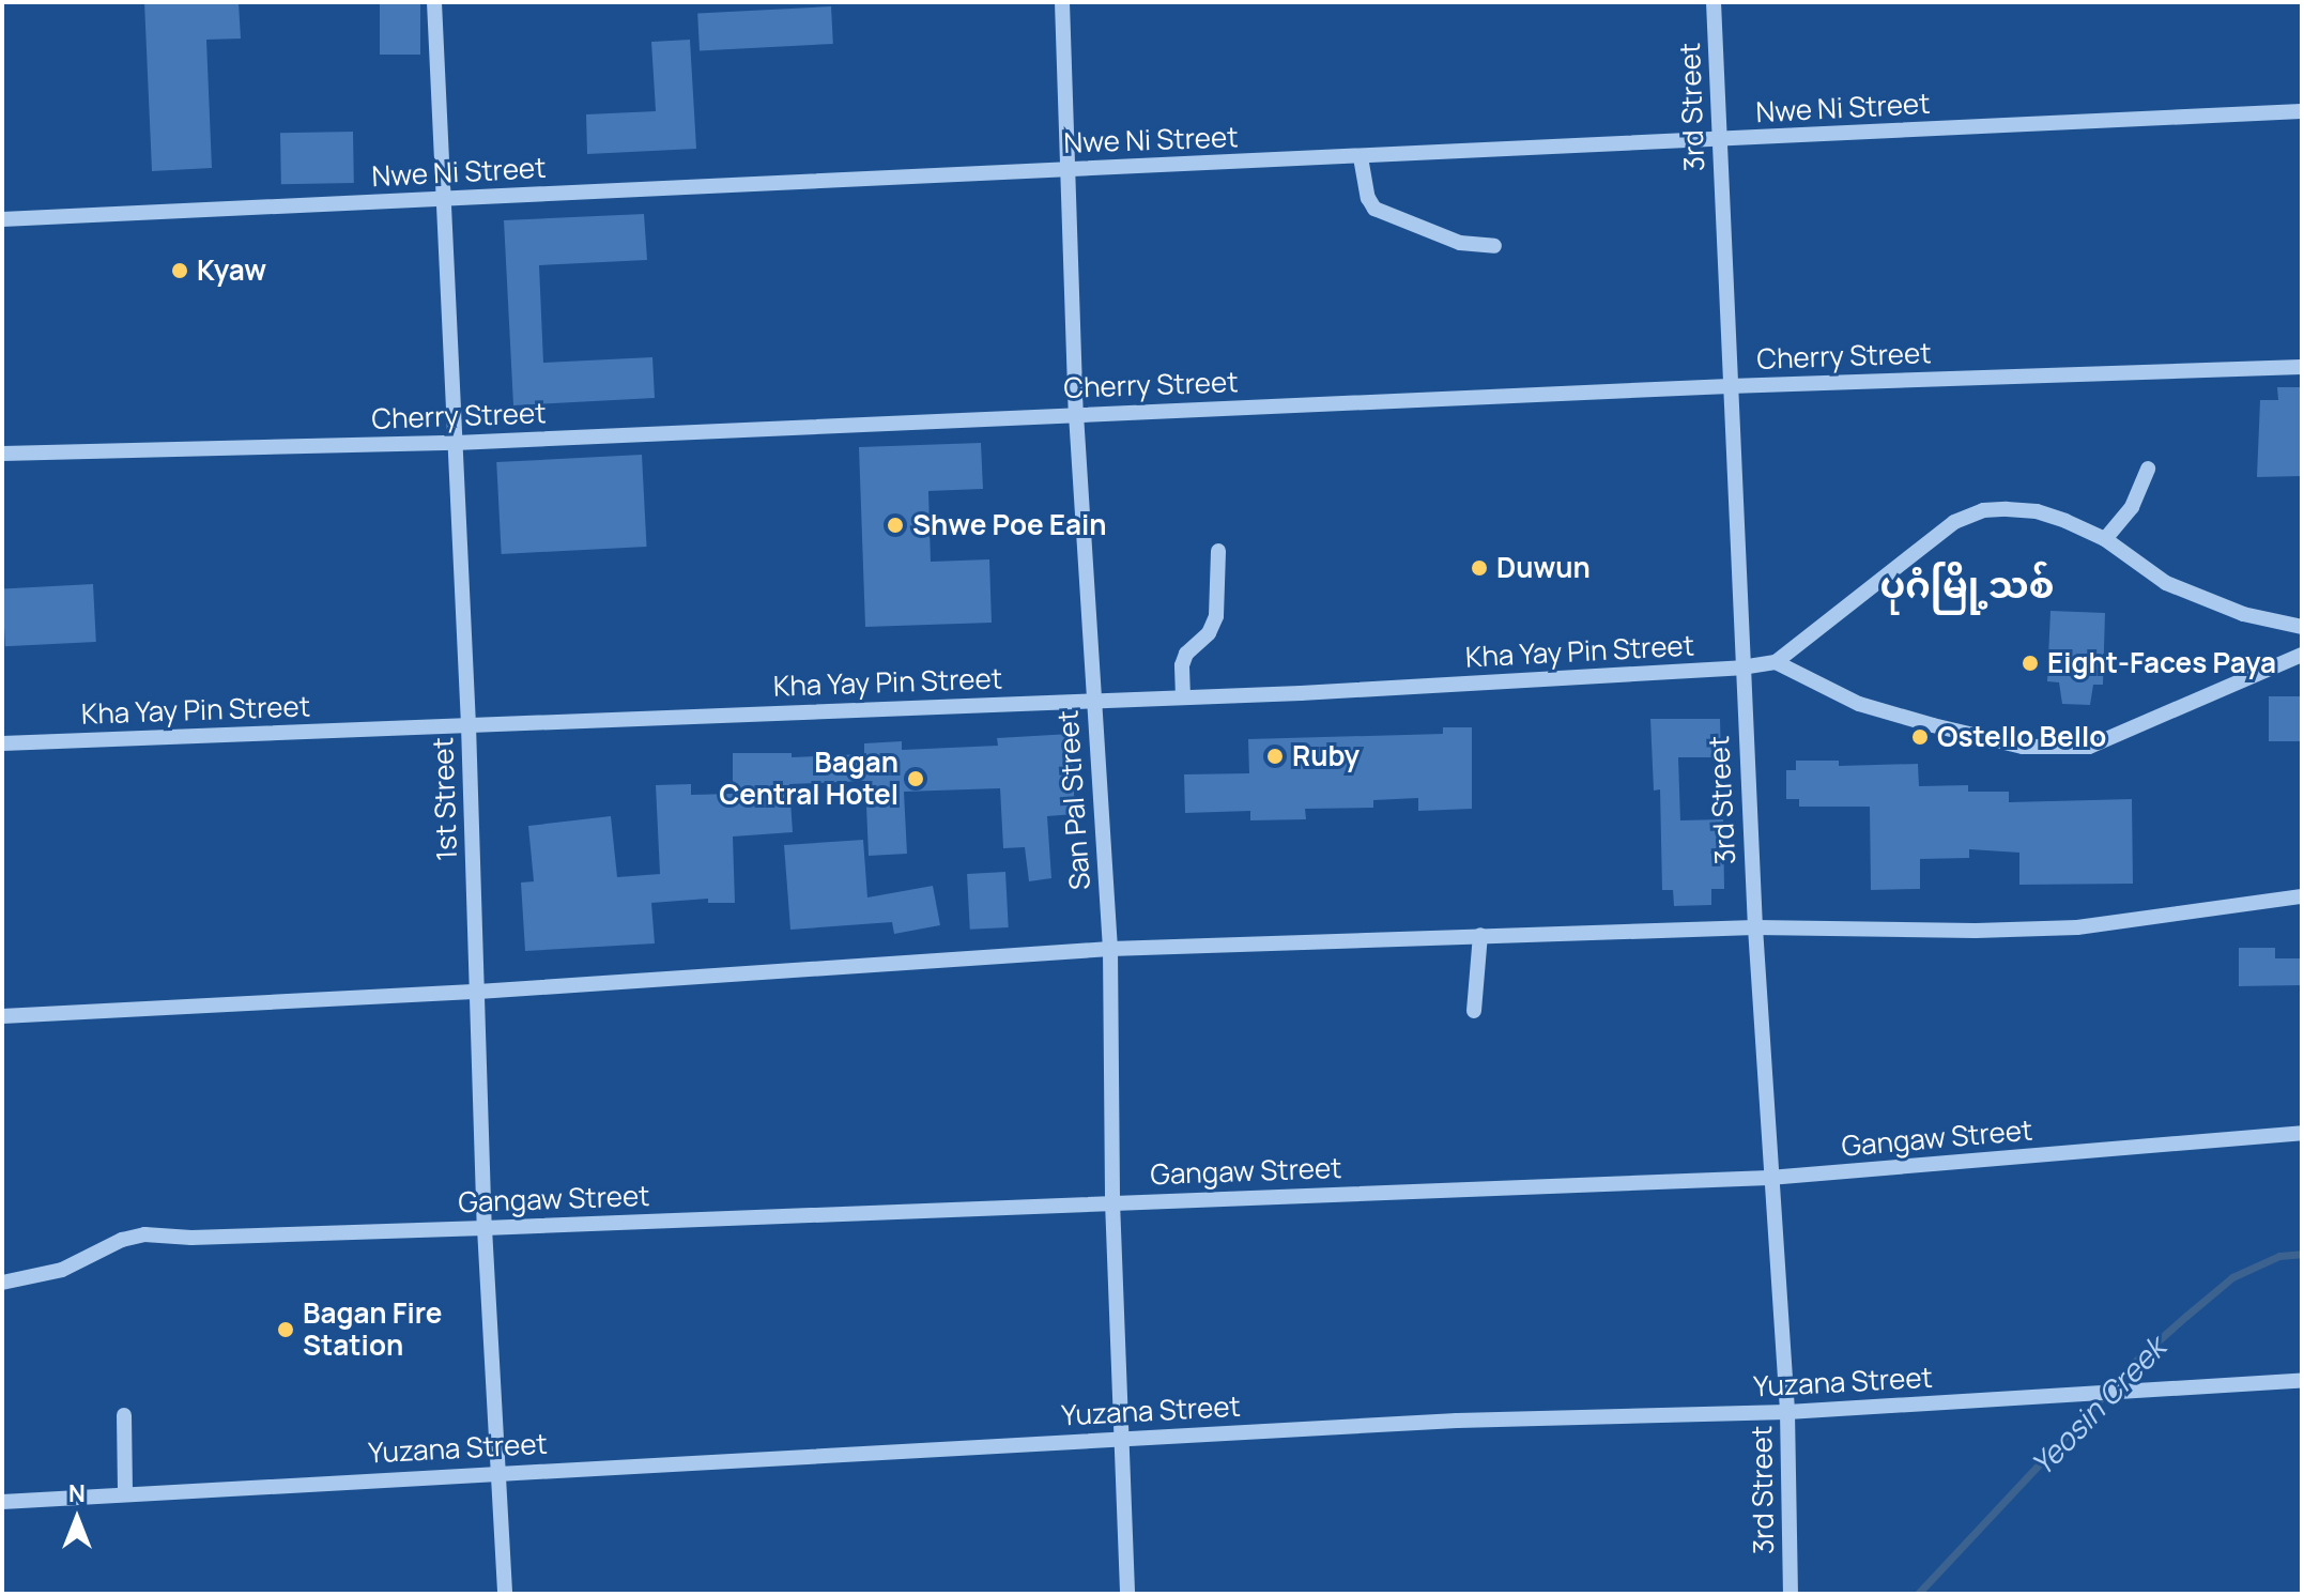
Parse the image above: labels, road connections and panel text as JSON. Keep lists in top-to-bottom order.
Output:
{
  "streets": {
    "street": [
      "3rd Street",
      "Nwe Ni Street",
      "Cherry Street",
      "Kha Yay Pin Street",
      "1st Street",
      "San Pal Street",
      "Gangaw Street",
      "Yuzana Street"
    ]
  },
  "crossings": [
    ["3rd Street", "Nwe Ni Street"],
    ["3rd Street", "Cherry Street"],
    ["3rd Street", "Kha Yay Pin Street"],
    ["3rd Street", "Gangaw Street"],
    ["3rd Street", "Yuzana Street"],
    ["Nwe Ni Street", "1st Street"],
    ["Nwe Ni Street", "San Pal Street"],
    ["Cherry Street", "1st Street"],
    ["Cherry Street", "San Pal Street"],
    ["Kha Yay Pin Street", "1st Street"],
    ["Kha Yay Pin Street", "San Pal Street"],
    ["1st Street", "Gangaw Street"],
    ["1st Street", "Yuzana Street"],
    ["San Pal Street", "Gangaw Street"],
    ["San Pal Street", "Yuzana Street"]
  ],
  "districts": ["ပုဂံမြို့သစ်"],
  "water": ["Yeosin Creek"],
  "places": [
    "Kyaw",
    "Shwe Poe Eain",
    "Duwun",
    "Eight-Faces Paya",
    "Ostello Bello",
    "Ruby",
    "Bagan Central Hotel",
    "Bagan Fire Station"
  ],
  "north": "top"
}
